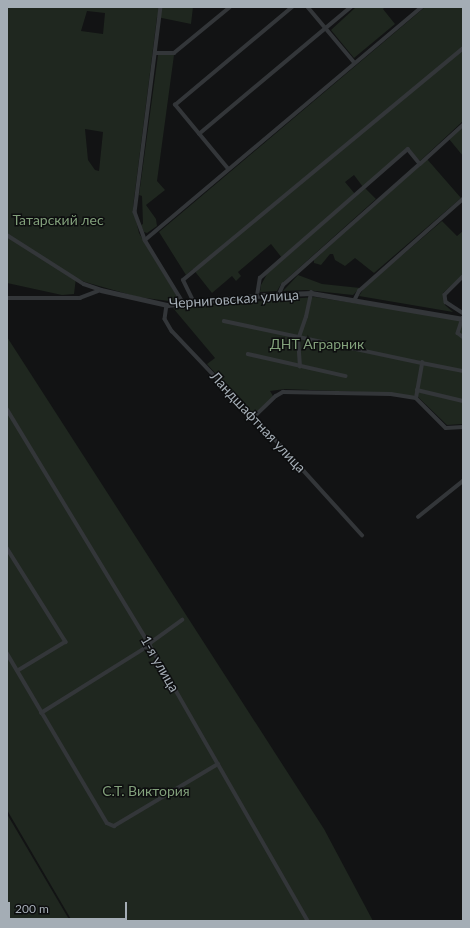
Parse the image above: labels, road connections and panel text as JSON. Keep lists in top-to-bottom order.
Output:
{
  "streets": {
    "street": ["Черниговская улица", "Ландшафтная улица", "1-я улица"]
  },
  "crossings": [
    ["Черниговская улица", "Ландшафтная улица"]
  ],
  "parks": ["Татарский лес", "ДНТ Аграрник", "С.Т. Виктория"],
  "scale_bar": "200 m"
}
